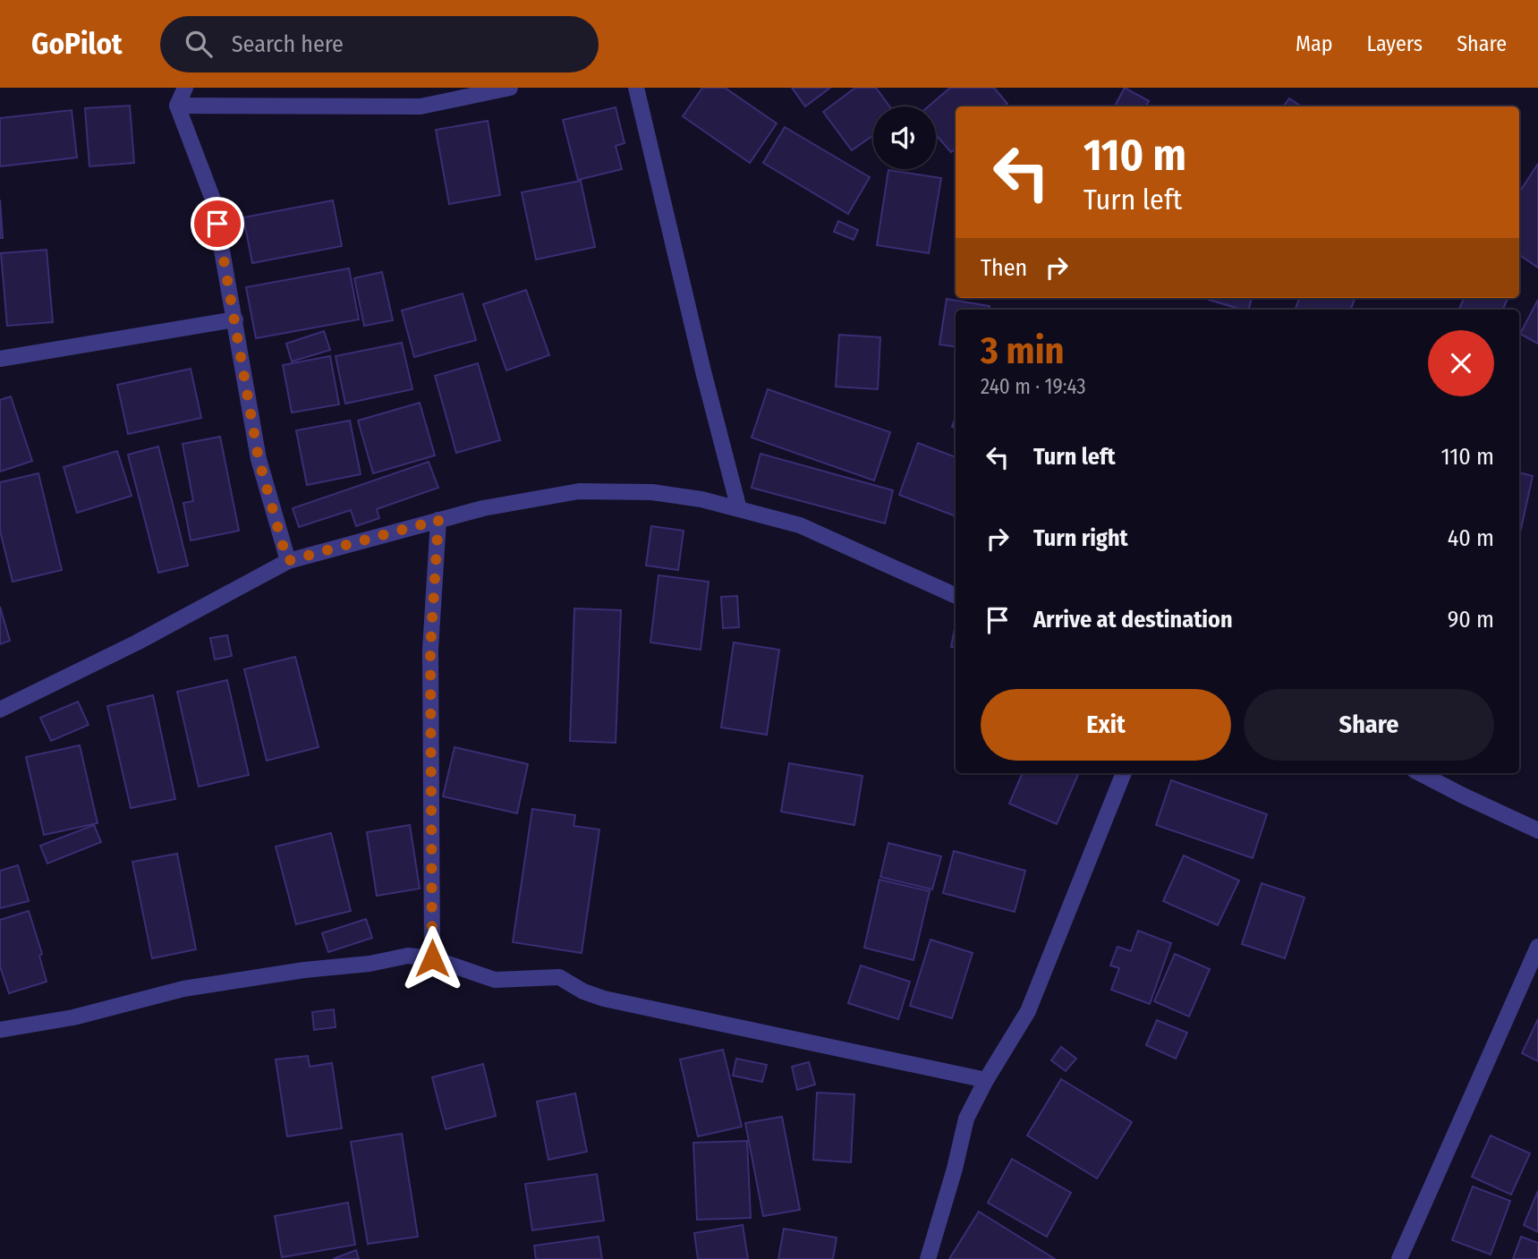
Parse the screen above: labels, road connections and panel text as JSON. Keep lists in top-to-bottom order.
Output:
{
  "page": {
    "header": "GoPilot",
    "search": "Search here",
    "nav": ["Map", "Layers", "Share"],
    "turn": ["110 m", "Turn left"],
    "then": "Then",
    "heading": ["3 min", "240 m · 19:43"],
    "list": [
      {
        "name": "Turn left",
        "value": "110 m"
      },
      {
        "name": "Turn right",
        "value": "40 m"
      },
      {
        "name": "Arrive at destination",
        "value": "90 m"
      }
    ],
    "buttons": ["Exit", "Share"]
  }
}
